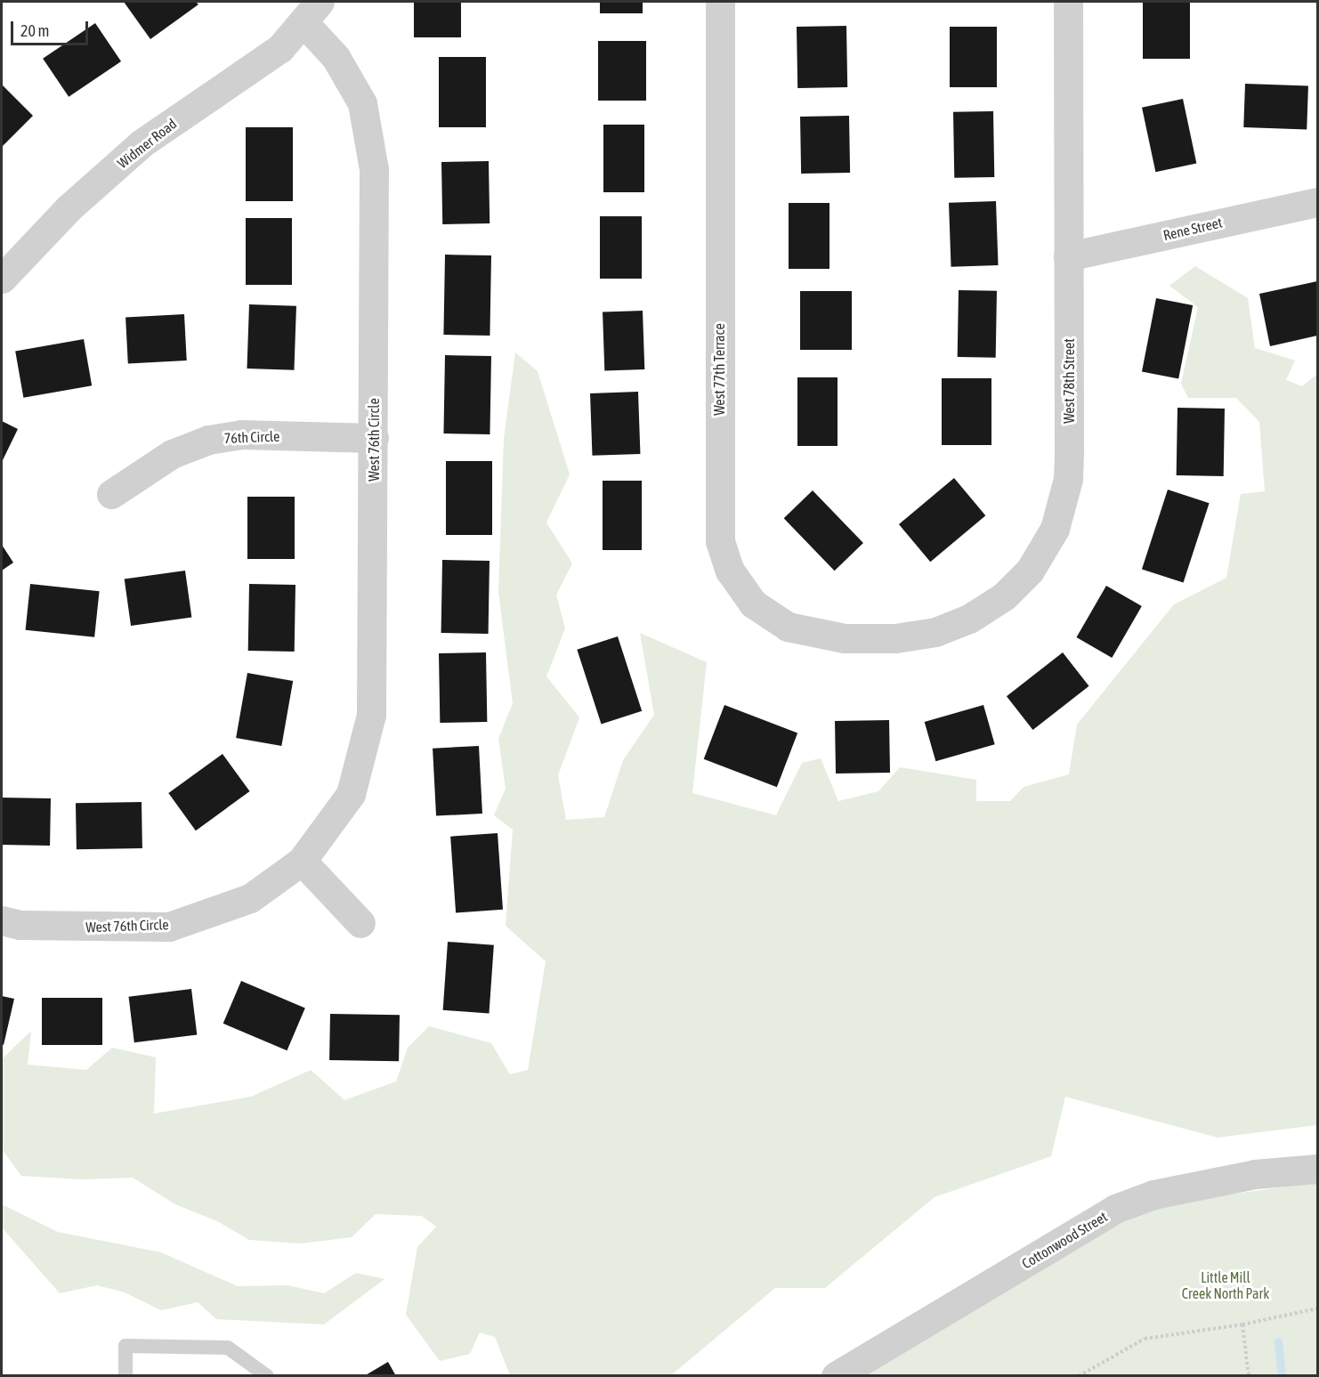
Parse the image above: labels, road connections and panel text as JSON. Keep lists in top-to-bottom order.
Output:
{
  "streets": {
    "street": [
      "Widmer Road",
      "Rene Street",
      "West 77th Terrace",
      "West 78th Street",
      "76th Circle",
      "West 76th Circle",
      "Cottonwood Street"
    ]
  },
  "crossings": [
    ["Widmer Road", "West 76th Circle"],
    ["Rene Street", "West 78th Street"],
    ["West 77th Terrace", "West 78th Street"],
    ["76th Circle", "West 76th Circle"]
  ],
  "parks": ["Little Mill Creek North Park"],
  "scale_bar": "20 m"
}
